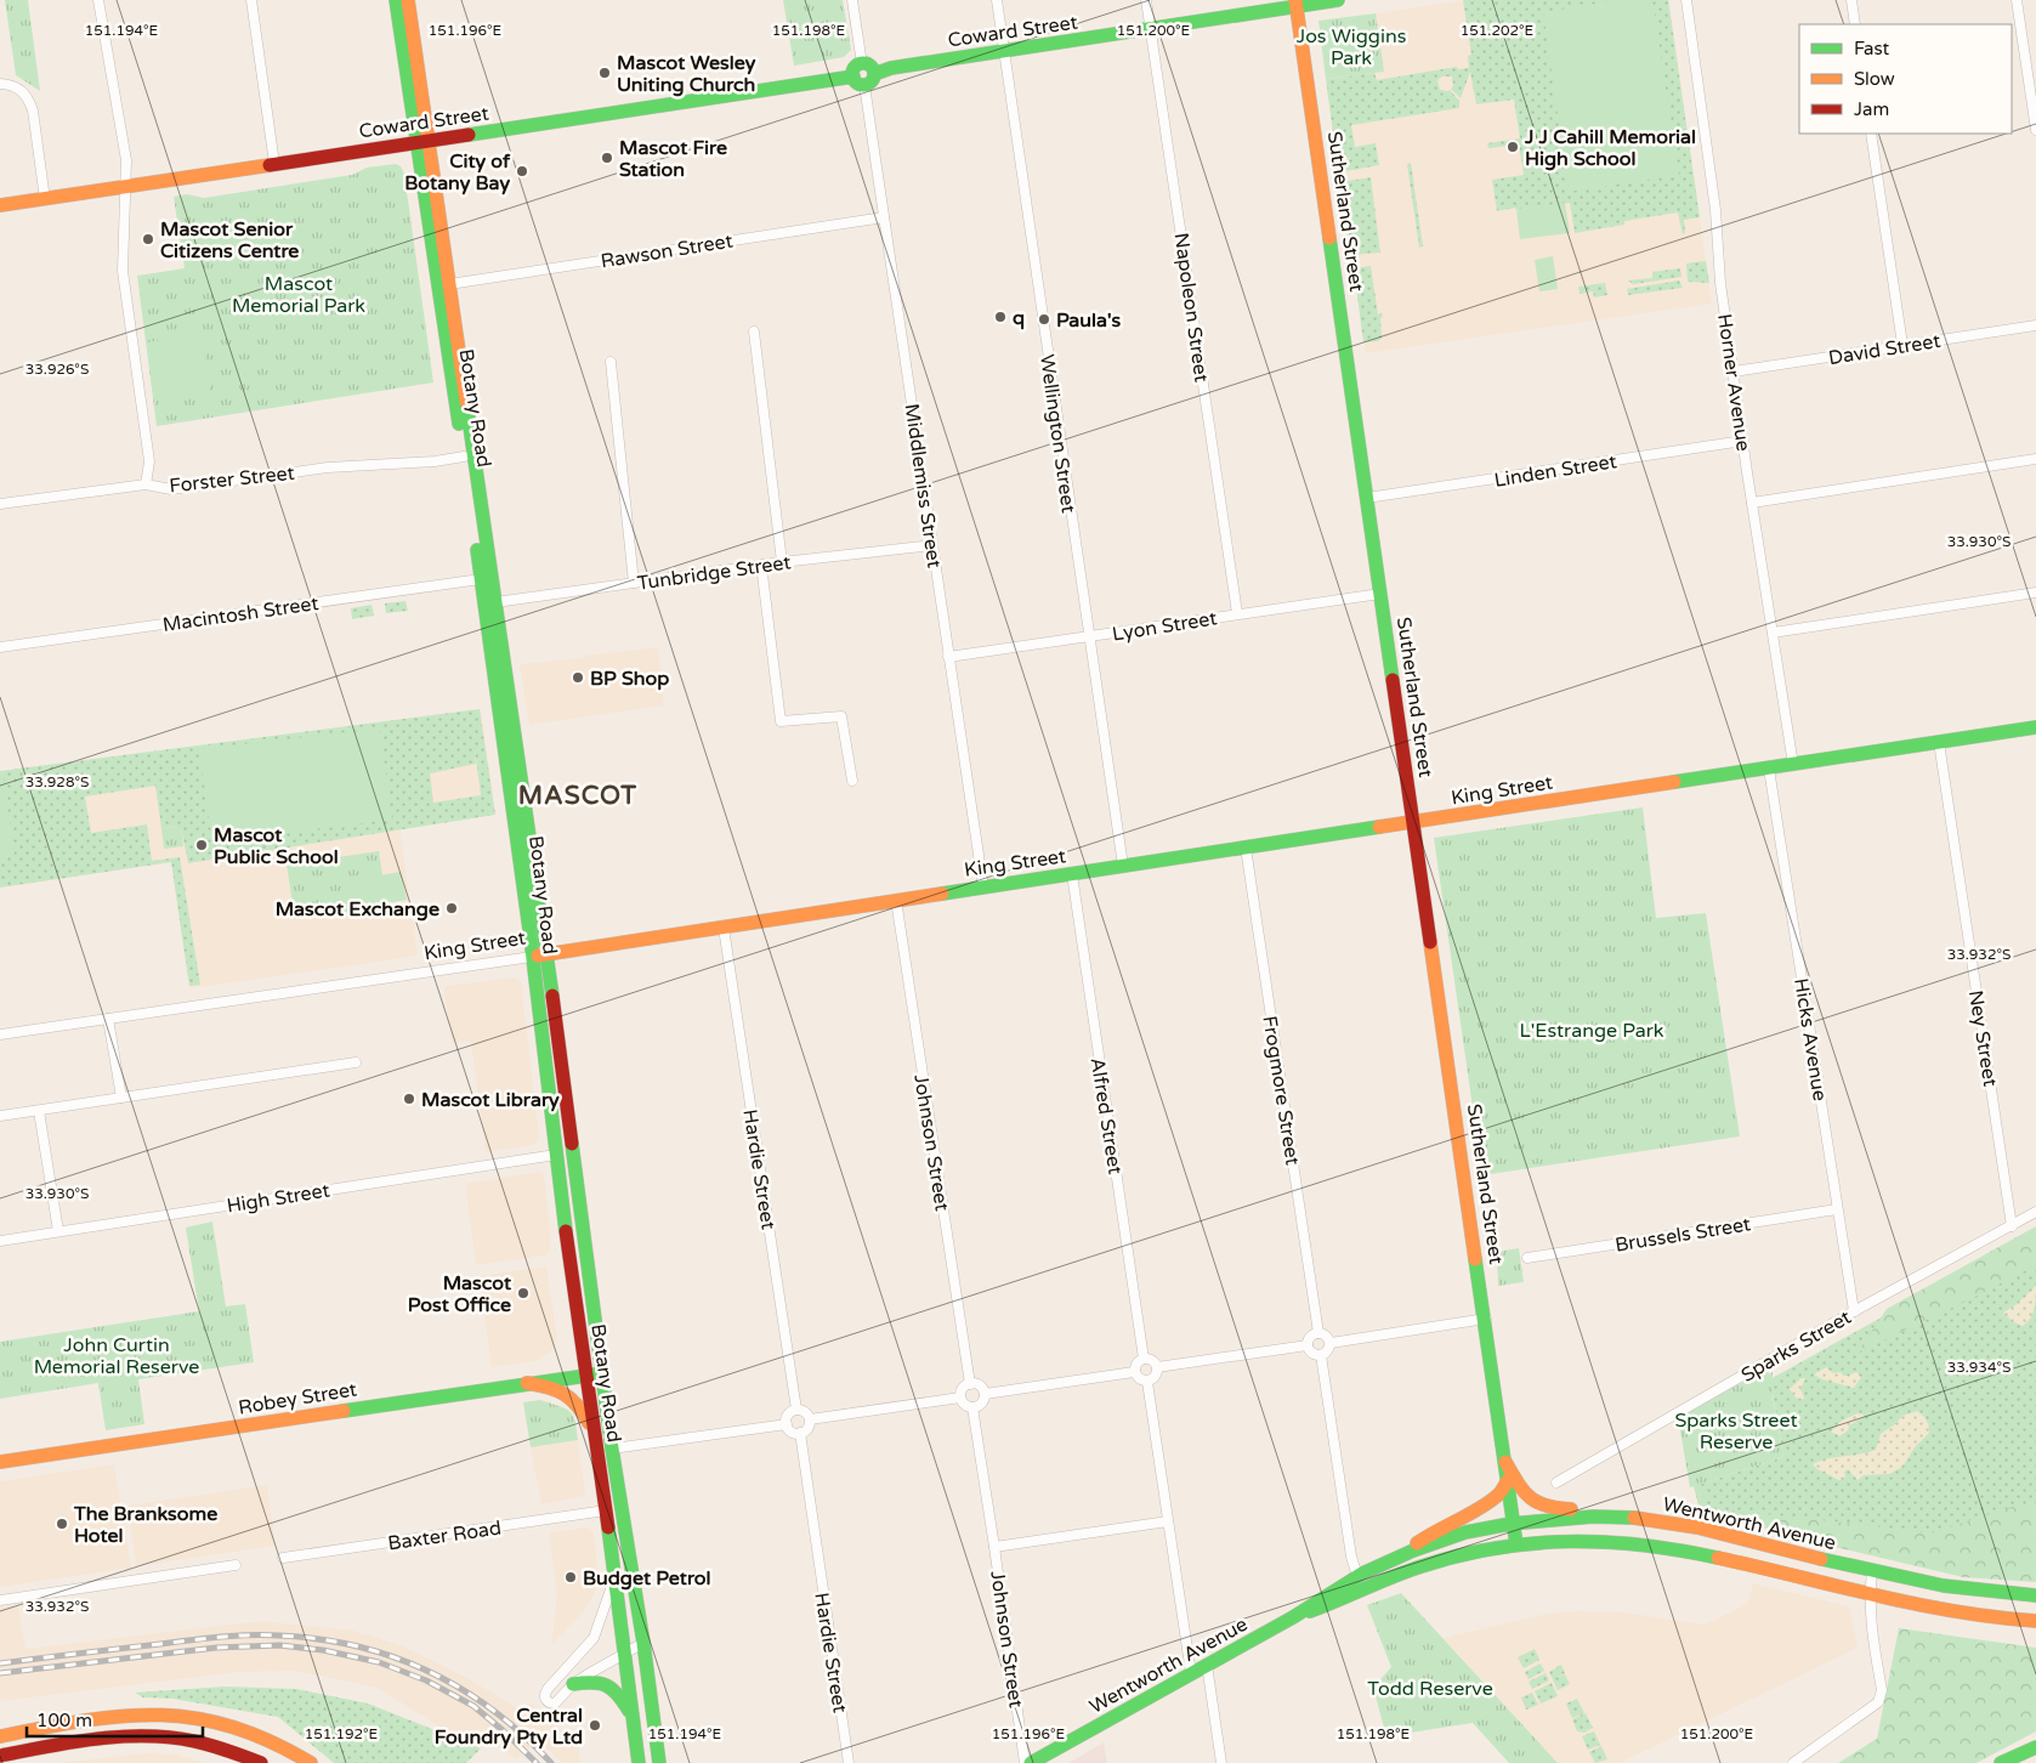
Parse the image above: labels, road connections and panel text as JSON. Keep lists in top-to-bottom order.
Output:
{
  "streets": {
    "main road": [
      "Coward Street",
      "Sutherland Street",
      "Botany Road",
      "King Street",
      "Robey Street",
      "Wentworth Avenue"
    ],
    "street": [
      "Rawson Street",
      "Napoleon Street",
      "David Street",
      "Horner Avenue",
      "Wellington Street",
      "Linden Street",
      "Forster Street",
      "Middlemiss Street",
      "Tunbridge Street",
      "Macintosh Street",
      "Lyon Street",
      "Ney Street",
      "Hicks Avenue",
      "Frogmore Street",
      "Alfred Street",
      "Johnson Street",
      "Hardie Street",
      "High Street",
      "Brussels Street",
      "Sparks Street",
      "Baxter Road"
    ]
  },
  "crossings": [
    ["Coward Street", "Sutherland Street"],
    ["Coward Street", "Napoleon Street"],
    ["Coward Street", "Botany Road"],
    ["Coward Street", "Wellington Street"],
    ["Coward Street", "Middlemiss Street"],
    ["Sutherland Street", "Linden Street"],
    ["Sutherland Street", "Lyon Street"],
    ["Sutherland Street", "King Street"],
    ["Sutherland Street", "Wentworth Avenue"],
    ["Rawson Street", "Botany Road"],
    ["Rawson Street", "Middlemiss Street"],
    ["Napoleon Street", "Lyon Street"],
    ["David Street", "Horner Avenue"],
    ["Horner Avenue", "Linden Street"],
    ["Horner Avenue", "King Street"],
    ["Botany Road", "Forster Street"],
    ["Botany Road", "Tunbridge Street"],
    ["Botany Road", "Macintosh Street"],
    ["Botany Road", "King Street"],
    ["Botany Road", "High Street"],
    ["Botany Road", "Robey Street"],
    ["Botany Road", "Baxter Road"],
    ["Wellington Street", "Lyon Street"],
    ["Wellington Street", "King Street"],
    ["Middlemiss Street", "Tunbridge Street"],
    ["Middlemiss Street", "Lyon Street"],
    ["Middlemiss Street", "King Street"],
    ["King Street", "Ney Street"],
    ["King Street", "Hicks Avenue"],
    ["King Street", "Frogmore Street"],
    ["King Street", "Alfred Street"],
    ["King Street", "Johnson Street"],
    ["King Street", "Hardie Street"],
    ["Ney Street", "Sparks Street"],
    ["Hicks Avenue", "Brussels Street"],
    ["Hicks Avenue", "Sparks Street"]
  ],
  "districts": ["MASCOT"],
  "parks": [
    "Jos Wiggins Park",
    "Mascot Memorial Park",
    "L'Estrange Park",
    "John Curtin Memorial Reserve",
    "Sparks Street Reserve",
    "Todd Reserve"
  ],
  "places": [
    "Mascot Wesley Uniting Church",
    "J J Cahill Memorial High School",
    "Mascot Fire Station",
    "City of Botany Bay",
    "Mascot Senior Citizens Centre",
    "q",
    "Paula's",
    "BP Shop",
    "Mascot Public School",
    "Mascot Exchange",
    "Mascot Library",
    "Mascot Post Office",
    "The Branksome Hotel",
    "Budget Petrol",
    "Central Foundry Pty Ltd"
  ],
  "legend": ["Fast", "Slow", "Jam"],
  "scale_bar": "100 m",
  "coordinates": [
    "151.194°E",
    "151.196°E",
    "151.198°E",
    "151.200°E",
    "151.202°E",
    "33.926°S",
    "33.930°S",
    "33.928°S",
    "33.932°S",
    "33.934°S",
    "151.192°E"
  ]
}
